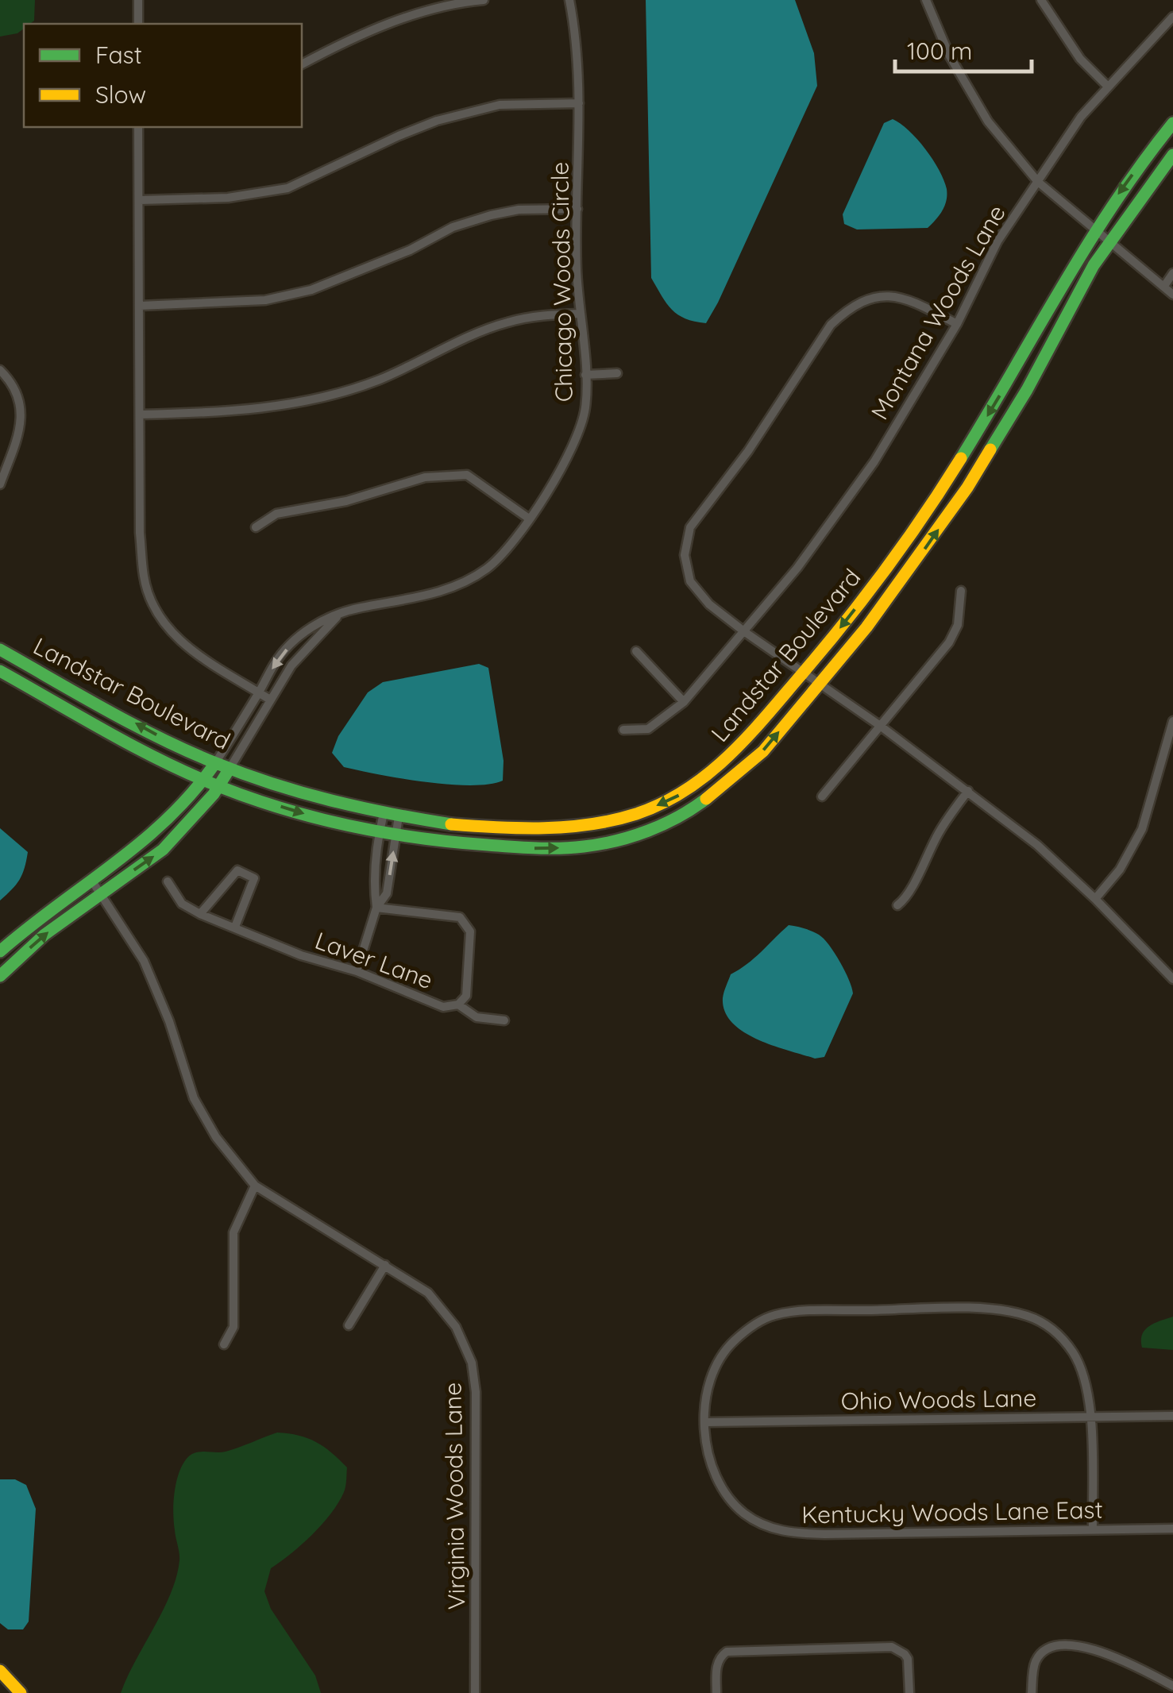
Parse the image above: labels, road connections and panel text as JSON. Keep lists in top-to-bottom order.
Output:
{
  "streets": {
    "street": [
      "Chicago Woods Circle",
      "Montana Woods Lane",
      "Landstar Boulevard",
      "Laver Lane",
      "Ohio Woods Lane",
      "Virginia Woods Lane",
      "Kentucky Woods Lane East"
    ]
  },
  "crossings": [
    ["Chicago Woods Circle", "Landstar Boulevard"],
    ["Ohio Woods Lane", "Kentucky Woods Lane East"]
  ],
  "legend": ["Fast", "Slow"],
  "scale_bar": "100 m"
}
